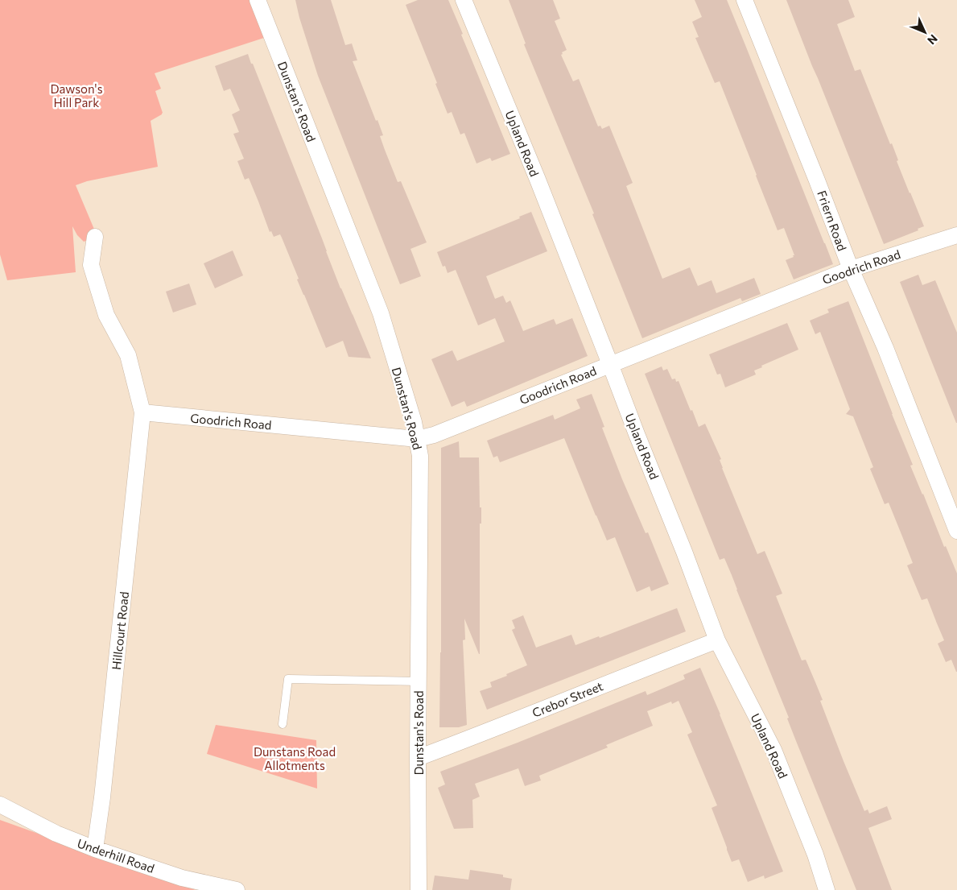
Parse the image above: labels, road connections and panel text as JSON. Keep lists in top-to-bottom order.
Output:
{
  "streets": {
    "street": [
      "Dunstan's Road",
      "Upland Road",
      "Friern Road",
      "Goodrich Road",
      "Hillcourt Road",
      "Crebor Street",
      "Underhill Road"
    ]
  },
  "crossings": [
    ["Dunstan's Road", "Goodrich Road"],
    ["Dunstan's Road", "Crebor Street"],
    ["Upland Road", "Goodrich Road"],
    ["Upland Road", "Crebor Street"],
    ["Friern Road", "Goodrich Road"],
    ["Goodrich Road", "Hillcourt Road"],
    ["Hillcourt Road", "Underhill Road"]
  ],
  "parks": ["Dawson's Hill Park", "Dunstans Road Allotments"],
  "north": "bottom right"
}
